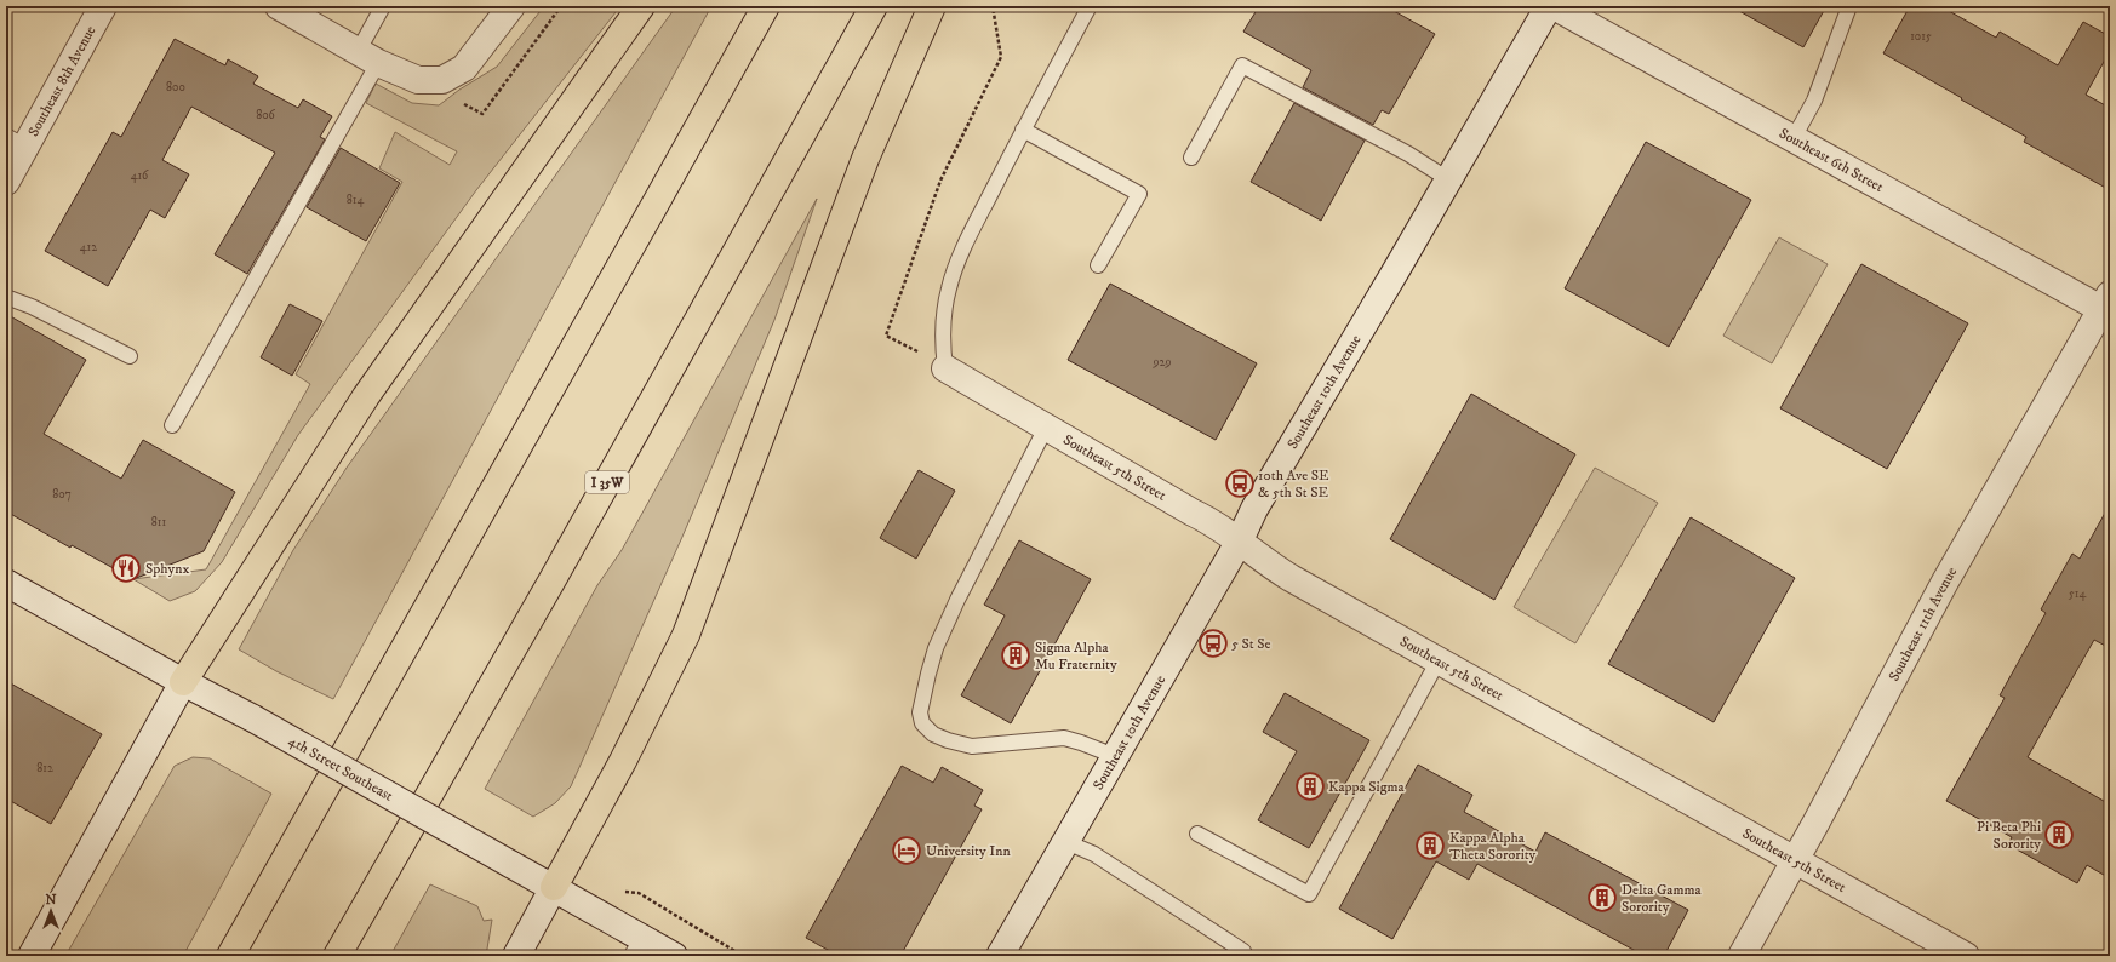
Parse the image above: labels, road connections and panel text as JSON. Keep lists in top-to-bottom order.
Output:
{
  "streets": {
    "highway": ["I 35W"],
    "street": [
      "Southeast 8th Avenue",
      "Southeast 6th Street",
      "Southeast 10th Avenue",
      "Southeast 5th Street",
      "Southeast 11th Avenue",
      "4th Street Southeast"
    ]
  },
  "crossings": [
    ["Southeast 6th Street", "Southeast 11th Avenue"],
    ["Southeast 10th Avenue", "Southeast 5th Street"],
    ["Southeast 5th Street", "Southeast 11th Avenue"]
  ],
  "places": {
    "bus stop": ["10th Ave SE & 5th St SE", "5 St Se"],
    "restaurant": ["Sphynx"],
    "building": [
      "Sigma Alpha Mu Fraternity",
      "Kappa Sigma",
      "Pi Beta Phi Sorority",
      "Kappa Alpha Theta Sorority",
      "Delta Gamma Sorority"
    ],
    "hotel": ["University Inn"]
  },
  "house_numbers": [
    "1015",
    "800",
    "806",
    "416",
    "814",
    "412",
    "929",
    "807",
    "811",
    "514",
    "812"
  ],
  "north": "top"
}
